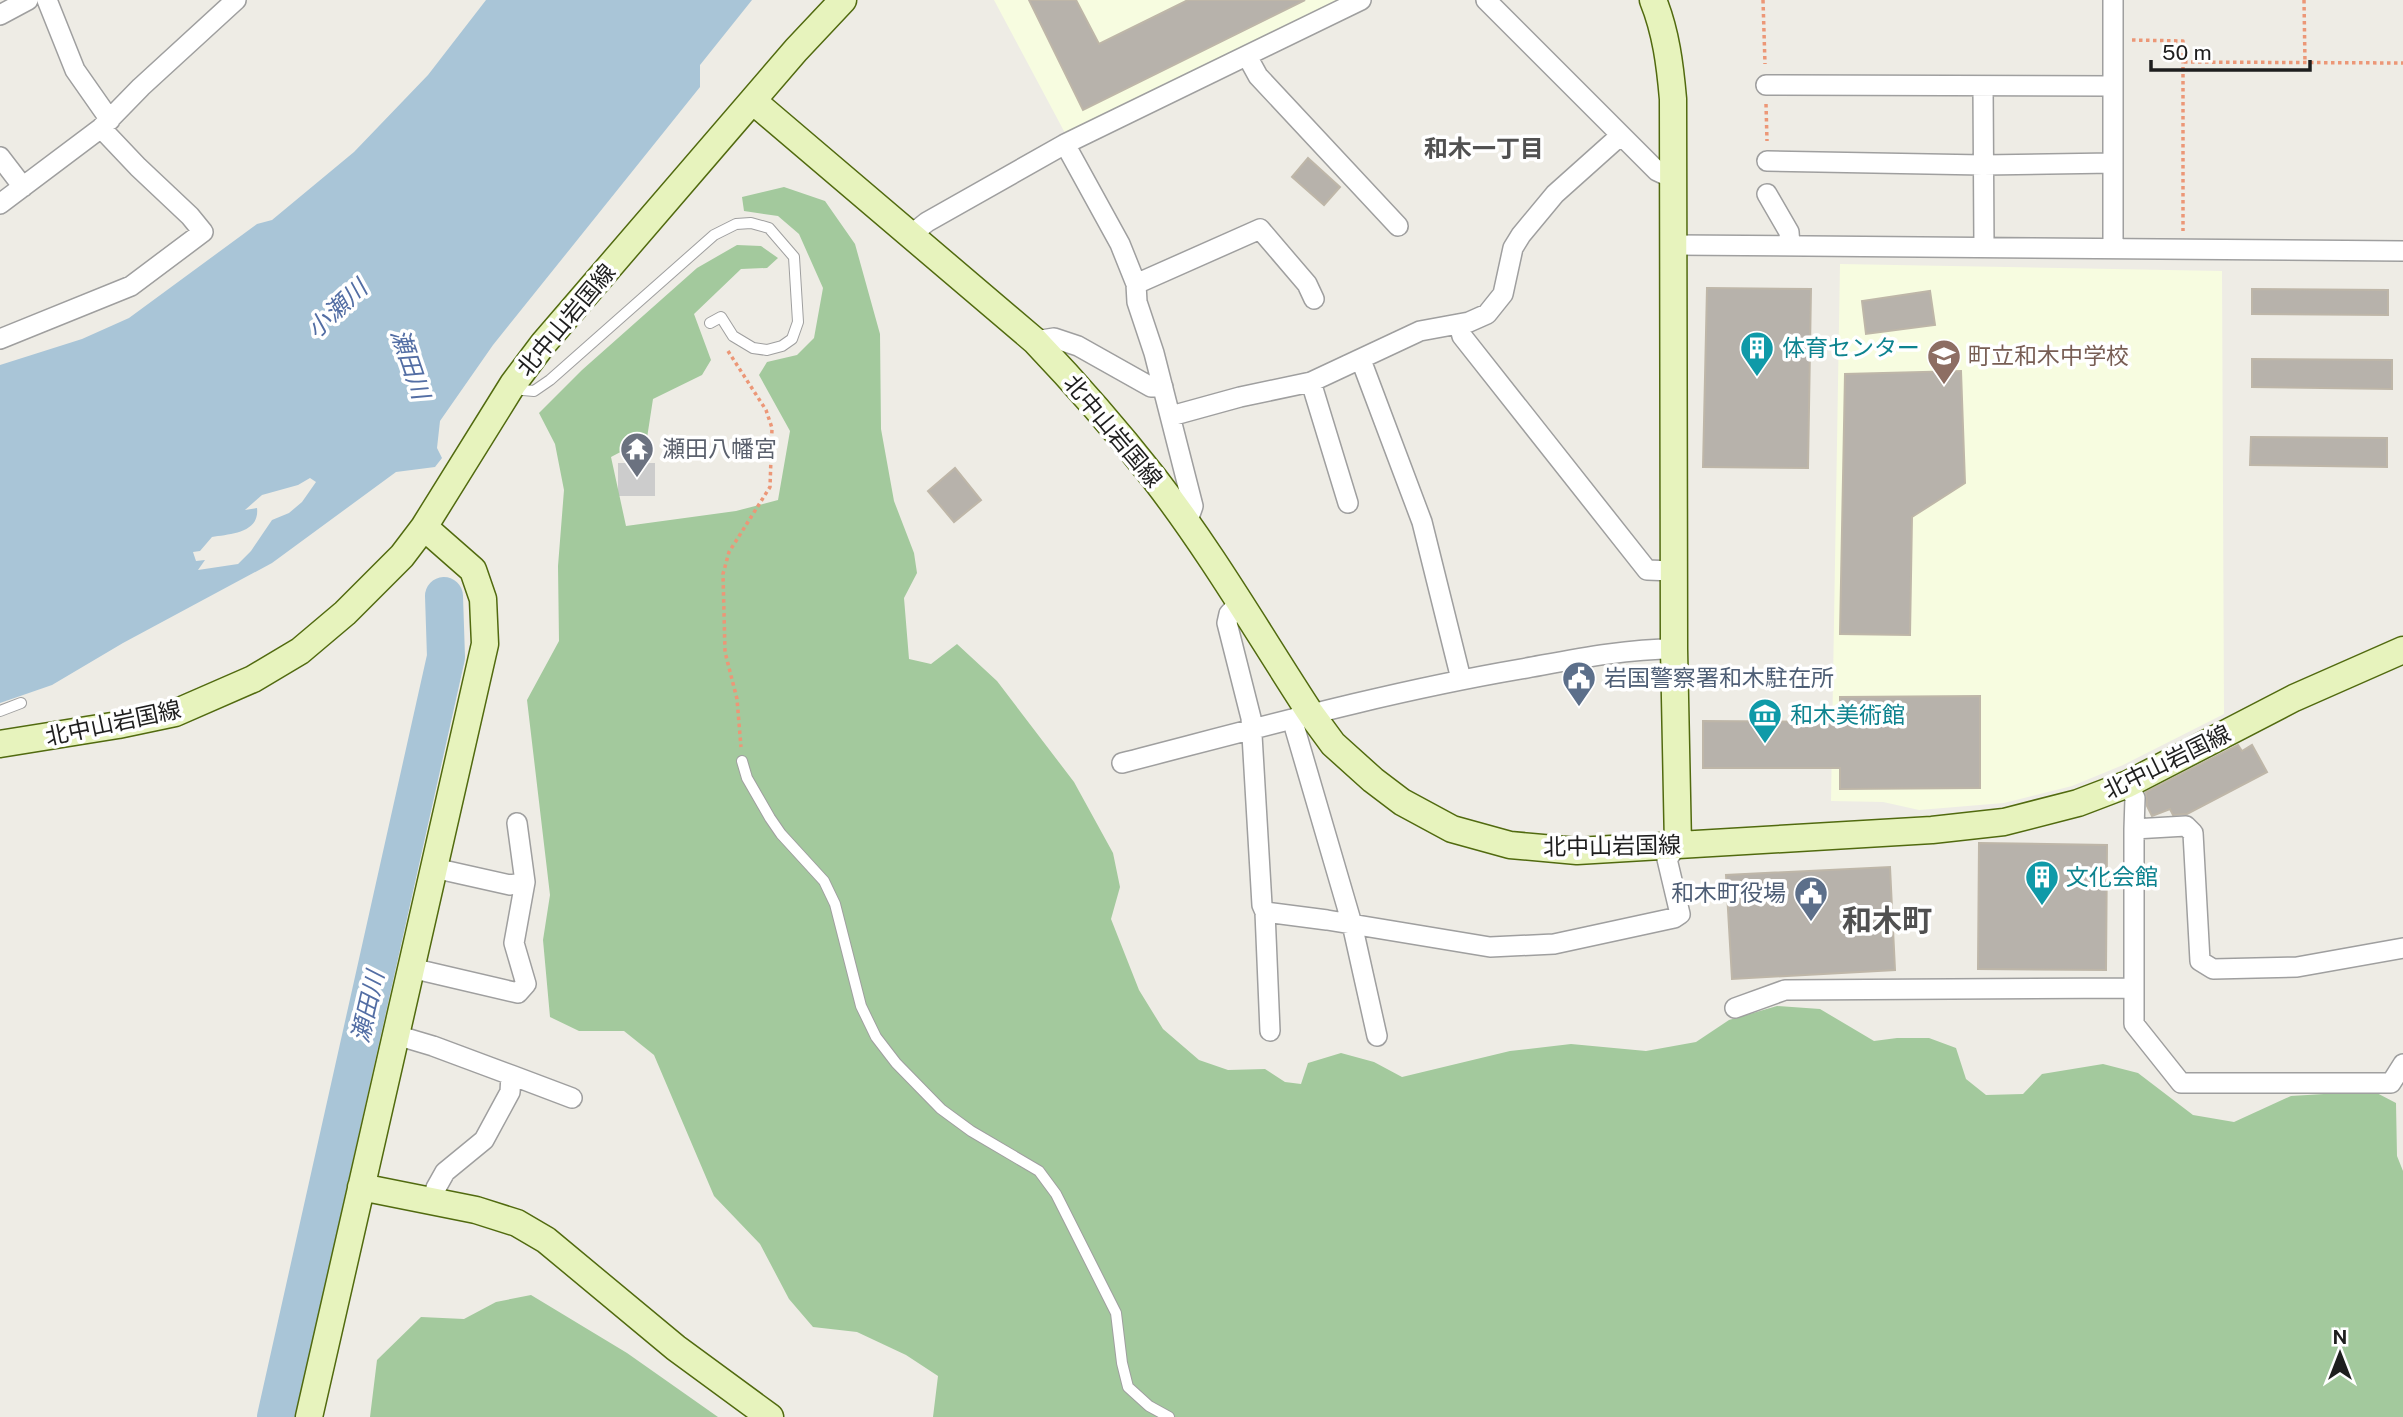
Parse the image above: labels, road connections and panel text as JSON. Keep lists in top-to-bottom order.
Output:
{
  "streets": {
    "main road": ["北中山岩国線"]
  },
  "districts": ["和木一丁目", "和木町"],
  "water": ["小瀬川", "瀬田川"],
  "places": {
    "building": ["体育センター", "文化会館"],
    "school or university": ["町立和木中学校"],
    "temple": ["瀬田八幡宮"],
    "public building": ["岩国警察署和木駐在所", "和木町役場"],
    "museum": ["和木美術館"]
  },
  "scale_bar": "50 m",
  "north": "top"
}
